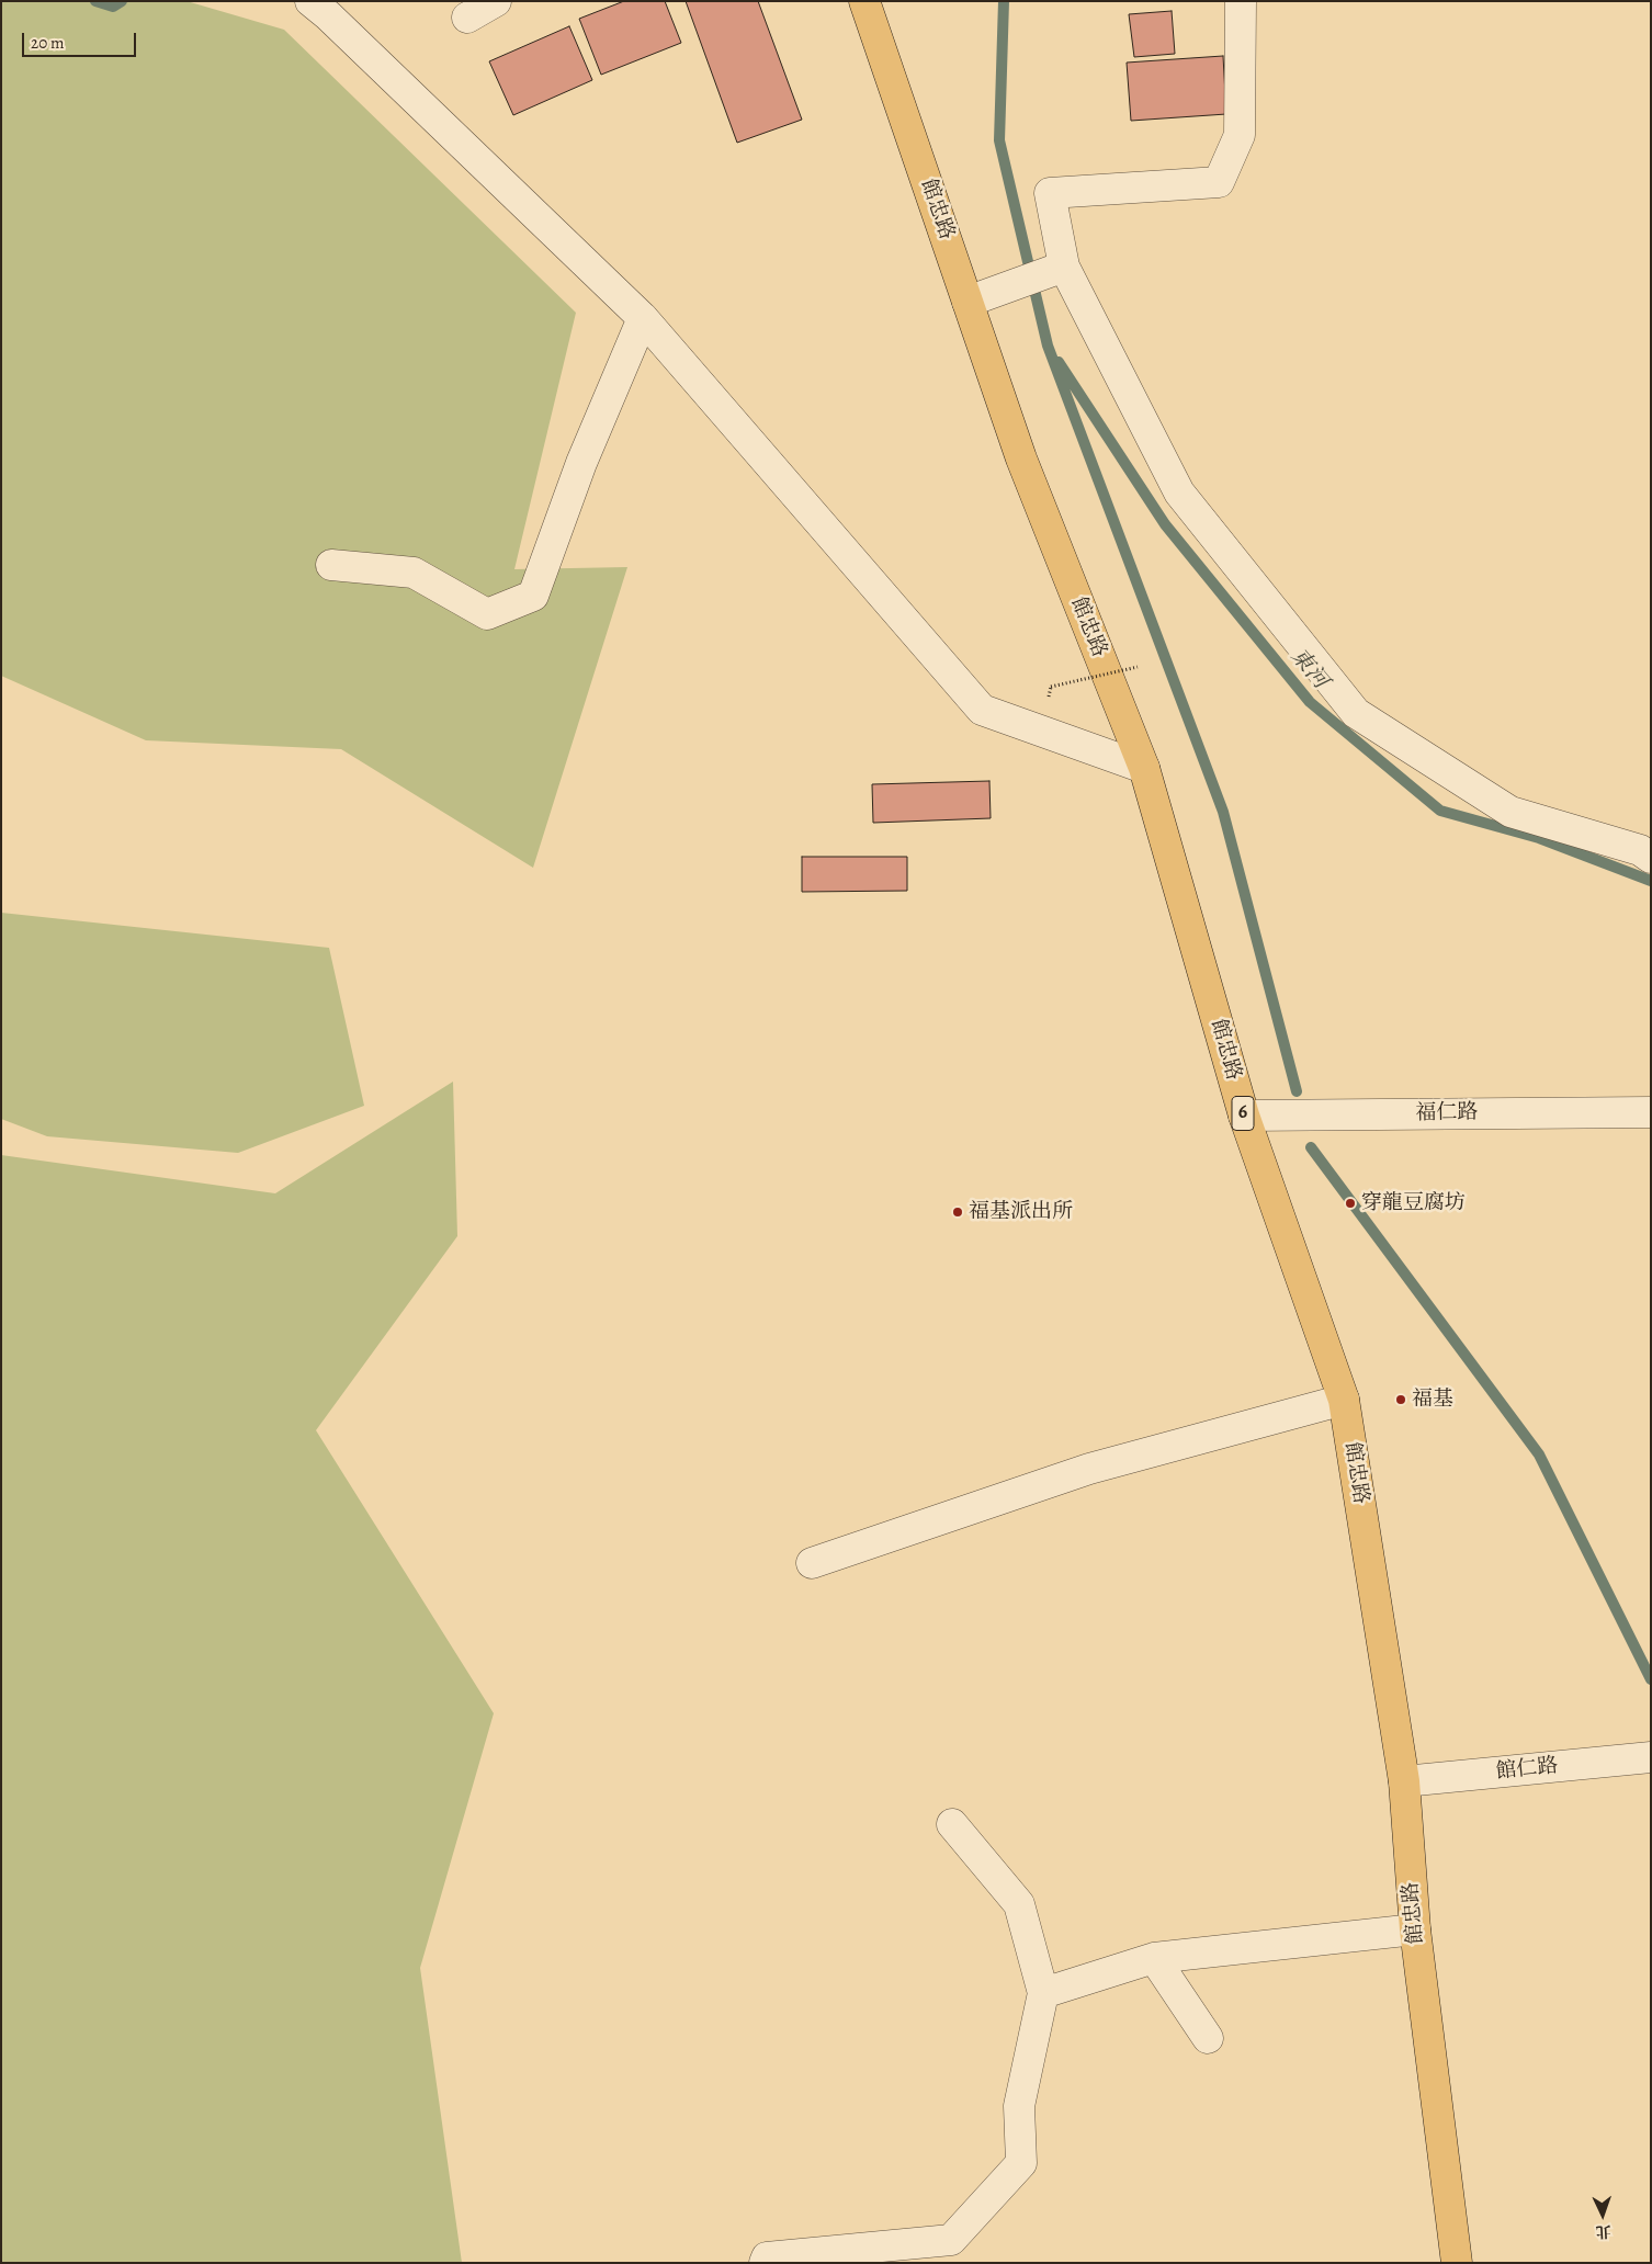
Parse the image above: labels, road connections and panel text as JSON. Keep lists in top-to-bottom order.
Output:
{
  "streets": {
    "main road": ["館忠路", "6"],
    "street": ["福仁路", "館仁路"]
  },
  "crossings": [
    ["館忠路", "福仁路"],
    ["館忠路", "館仁路"]
  ],
  "water": ["東河"],
  "places": ["穿龍豆腐坊", "福基派出所", "福基"],
  "scale_bar": "20 m",
  "north": "bottom"
}
